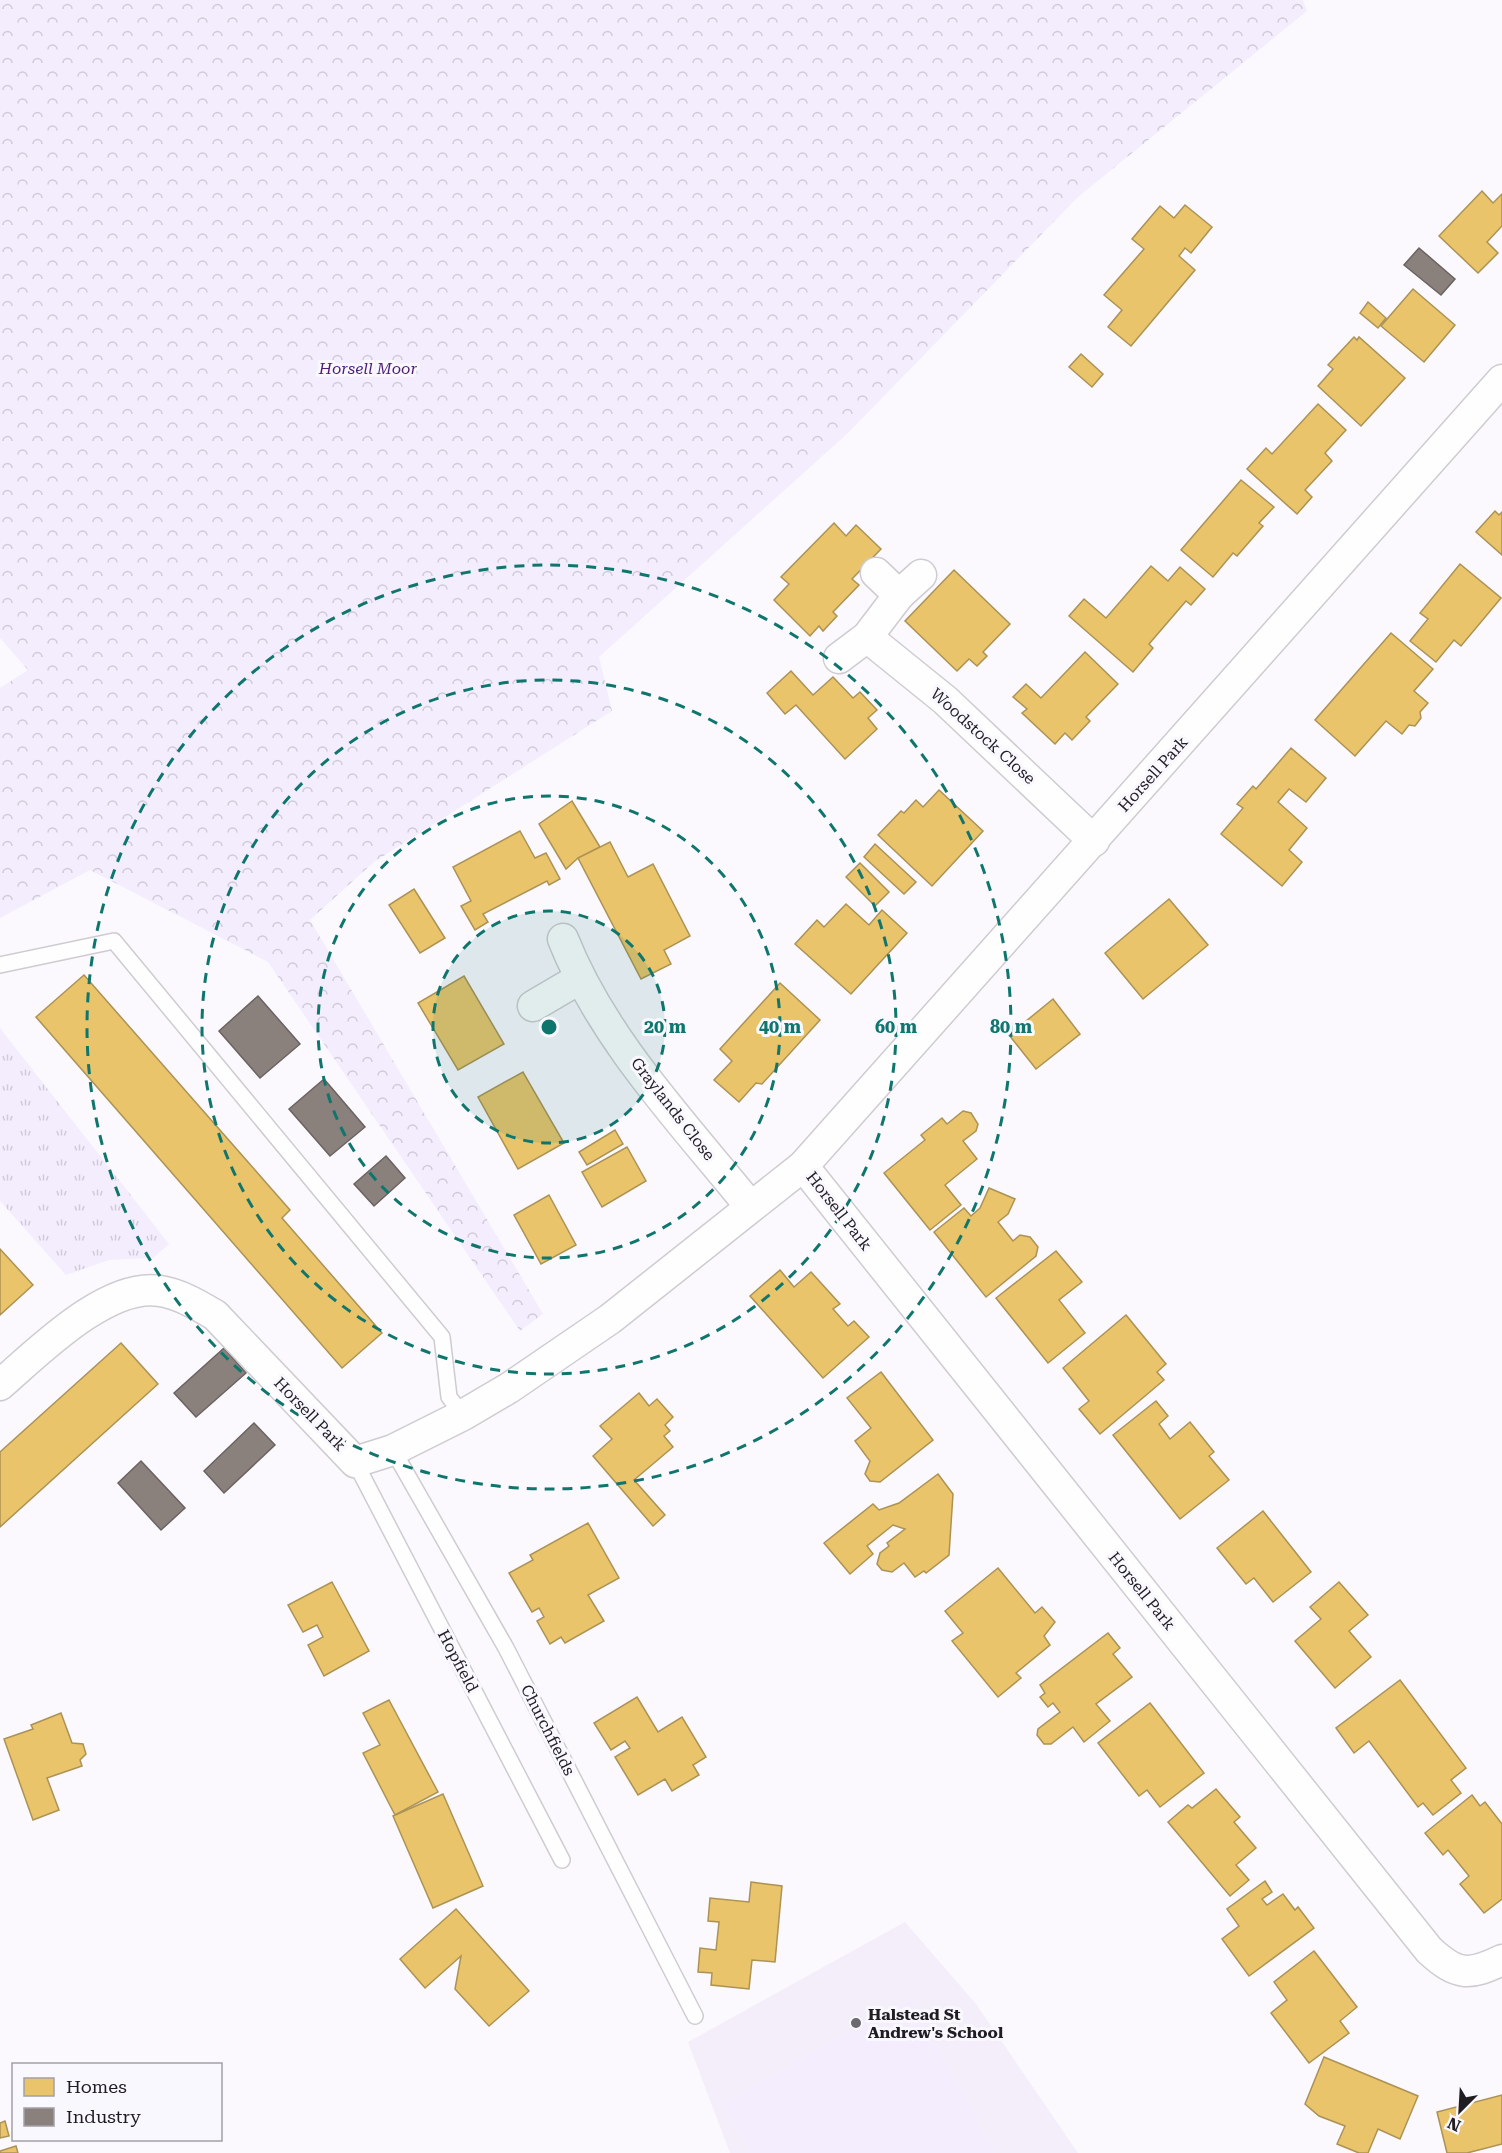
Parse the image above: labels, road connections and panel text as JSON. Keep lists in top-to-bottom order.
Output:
{
  "streets": {
    "street": ["Woodstock Close", "Horsell Park", "Graylands Close"],
    "lane": ["Hopfield", "Churchfields"]
  },
  "crossings": [
    ["Woodstock Close", "Horsell Park"],
    ["Horsell Park", "Graylands Close"],
    ["Horsell Park", "Hopfield"],
    ["Horsell Park", "Churchfields"]
  ],
  "parks": ["Horsell Moor"],
  "places": ["Halstead St Andrew's School"],
  "legend": ["Homes", "Industry"],
  "north": "bottom left",
  "rings": [
    "20 m",
    "40 m",
    "60 m",
    "80 m"
  ]
}
